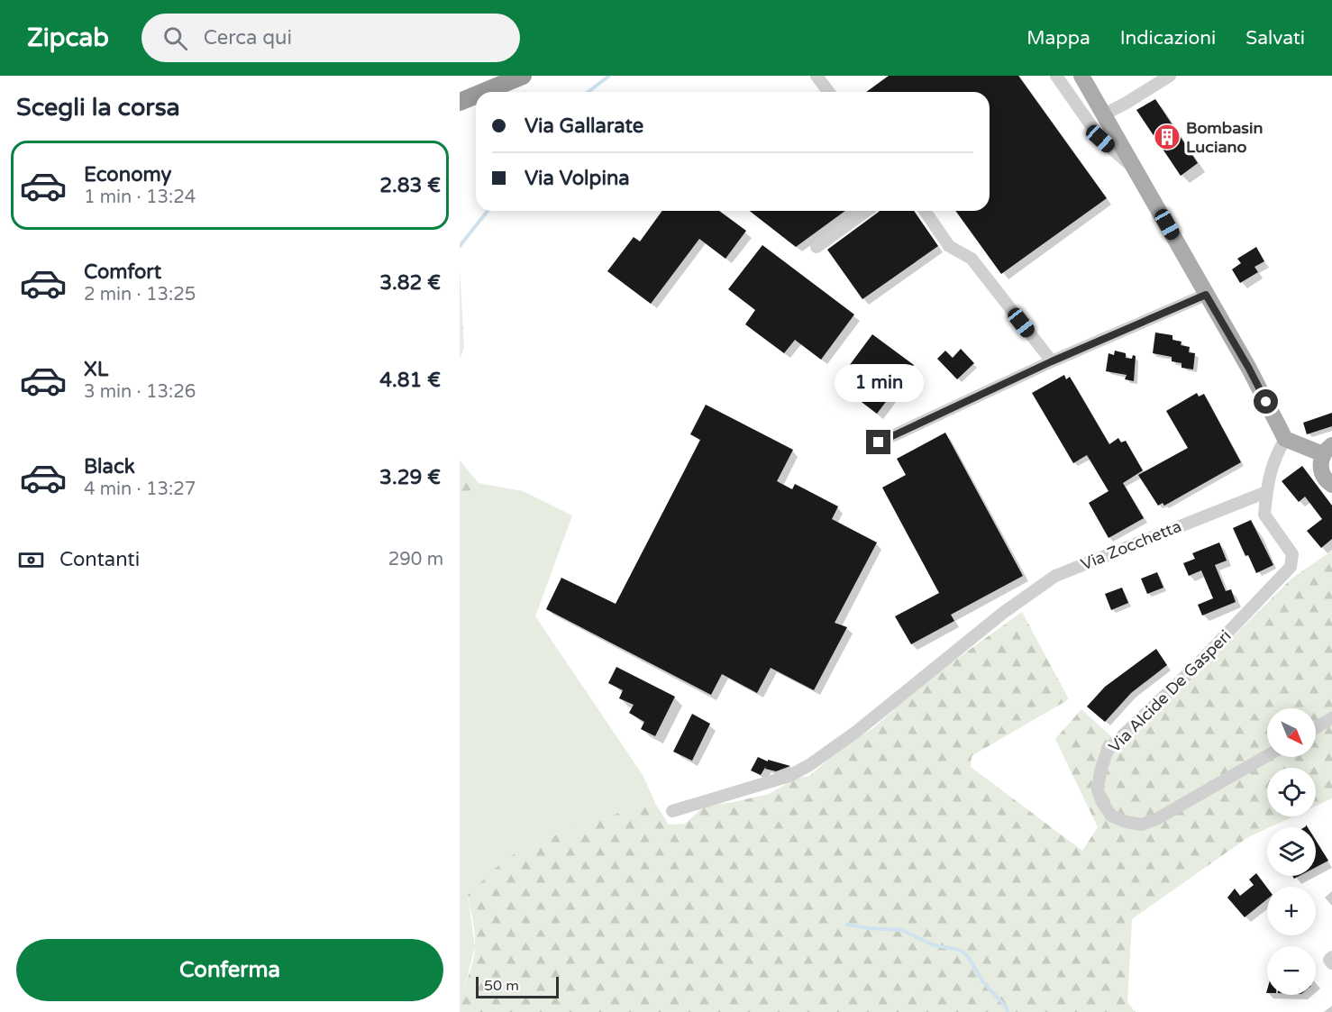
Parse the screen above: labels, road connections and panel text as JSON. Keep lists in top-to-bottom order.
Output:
{
  "streets": {
    "street": ["Via Zocchetta", "Via Alcide De Gasperi"]
  },
  "crossings": [
    ["Via Zocchetta", "Via Alcide De Gasperi"]
  ],
  "places": {
    "building": ["Bombasin Luciano"]
  },
  "scale_bar": "50 m",
  "north": "bottom right",
  "page": {
    "header": "Zipcab",
    "search": "Cerca qui",
    "nav": ["Mappa", "Indicazioni", "Salvati"],
    "heading": "Scegli la corsa",
    "banner": ["Via Gallarate", "Via Volpina"],
    "list": [
      {
        "name": "Economy",
        "note": "1 min · 13:24",
        "value": "2.83 €"
      },
      {
        "name": "Comfort",
        "note": "2 min · 13:25",
        "value": "3.82 €"
      },
      {
        "name": "XL",
        "note": "3 min · 13:26",
        "value": "4.81 €"
      },
      {
        "name": "Black",
        "note": "4 min · 13:27",
        "value": "3.29 €"
      }
    ],
    "bubble": "1 min",
    "pay": ["Contanti", "290 m"],
    "map_buttons": ["+", "−"],
    "buttons": "Conferma",
    "scale": "50 m"
  }
}
